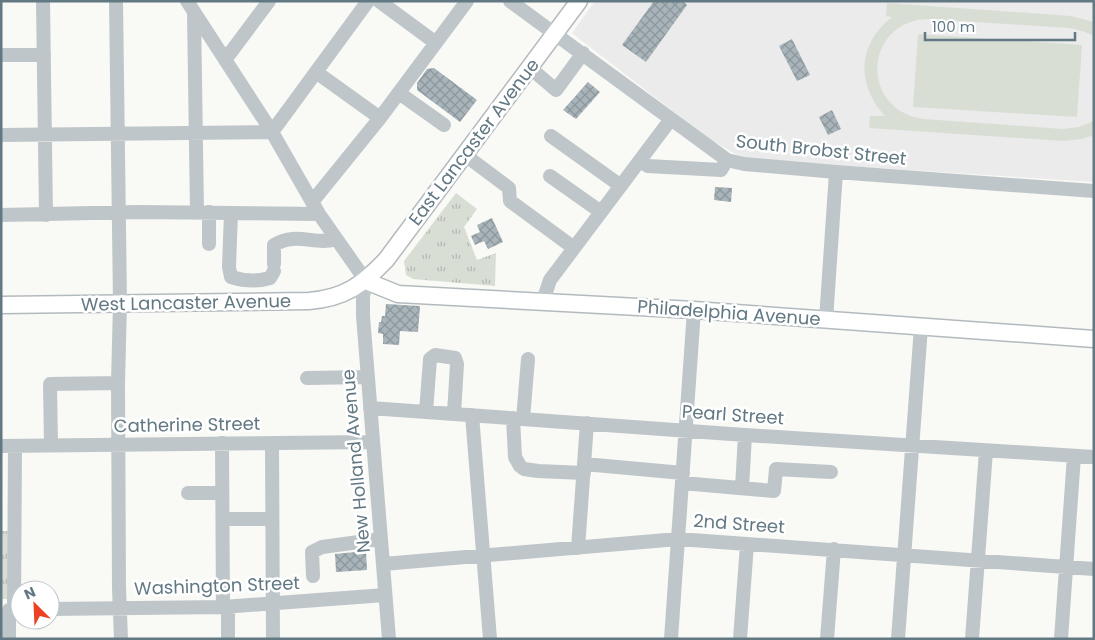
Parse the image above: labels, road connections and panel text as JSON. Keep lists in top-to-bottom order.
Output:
{
  "streets": {
    "main road": ["East Lancaster Avenue", "West Lancaster Avenue", "Philadelphia Avenue"],
    "street": [
      "South Brobst Street",
      "Pearl Street",
      "Catherine Street",
      "New Holland Avenue",
      "2nd Street",
      "Washington Street"
    ]
  },
  "crossings": [
    ["East Lancaster Avenue", "South Brobst Street"],
    ["East Lancaster Avenue", "West Lancaster Avenue"],
    ["East Lancaster Avenue", "Philadelphia Avenue"],
    ["East Lancaster Avenue", "New Holland Avenue"],
    ["West Lancaster Avenue", "Philadelphia Avenue"],
    ["West Lancaster Avenue", "New Holland Avenue"],
    ["Philadelphia Avenue", "New Holland Avenue"],
    ["Pearl Street", "New Holland Avenue"],
    ["Catherine Street", "New Holland Avenue"],
    ["New Holland Avenue", "2nd Street"],
    ["New Holland Avenue", "Washington Street"]
  ],
  "scale_bar": "100 m",
  "north": "top left"
}
